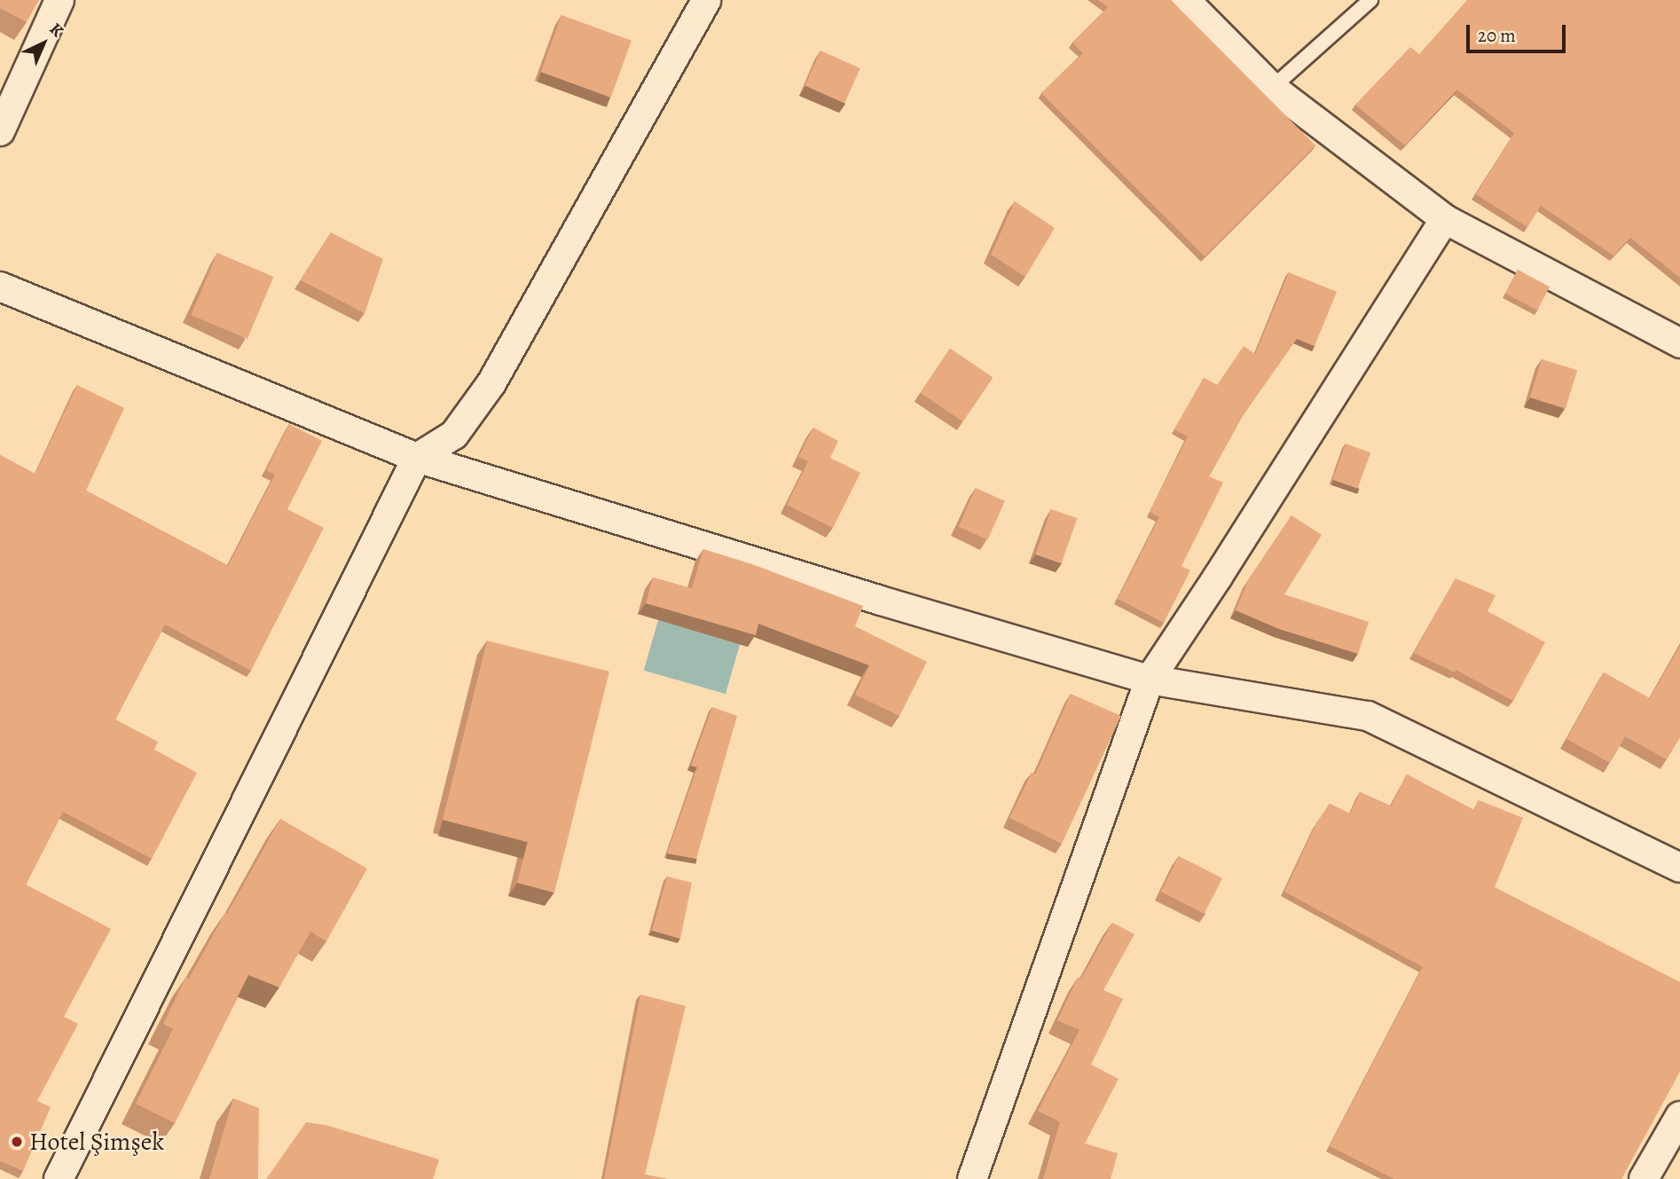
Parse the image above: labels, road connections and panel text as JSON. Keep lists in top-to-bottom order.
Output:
{
  "places": ["Hotel Şimşek"],
  "scale_bar": "20 m",
  "north": "top right"
}
